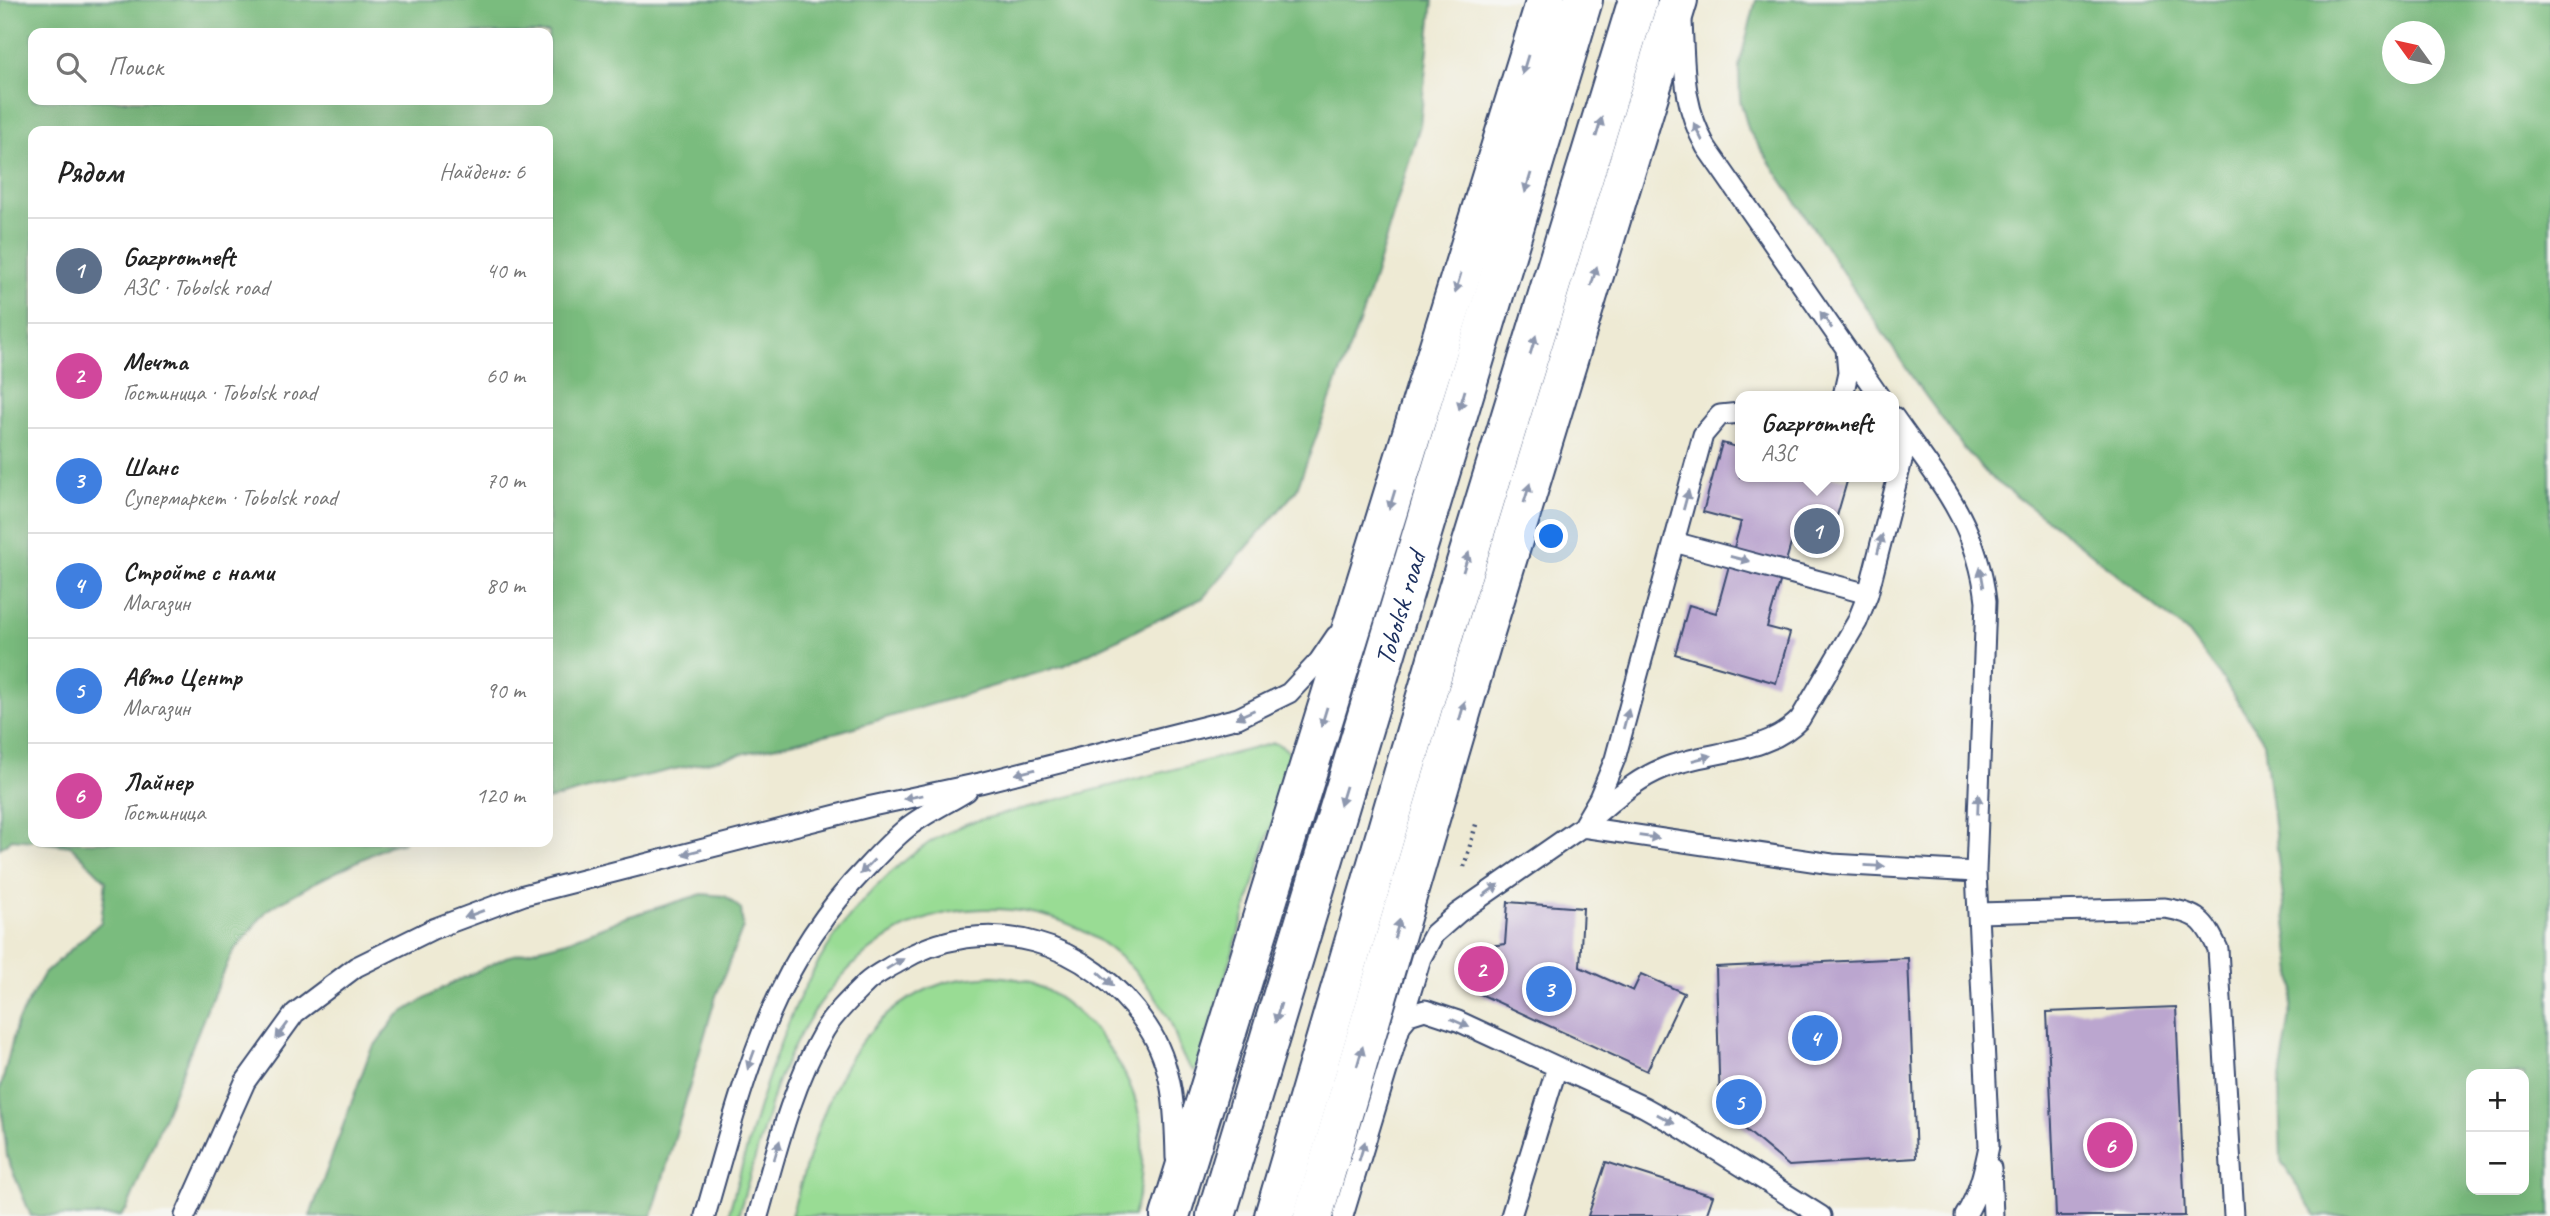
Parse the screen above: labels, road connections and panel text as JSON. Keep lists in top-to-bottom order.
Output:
{
  "streets": {
    "main road": ["Tobolsk road"]
  },
  "north": "top left",
  "page": {
    "search": "Поиск",
    "heading": ["Рядом", "Найдено: 6"],
    "list": [
      {
        "mark": "1",
        "name": "Gazpromneft",
        "note": "АЗС · Tobolsk road",
        "value": "40 m"
      },
      {
        "mark": "2",
        "name": "Мечта",
        "note": "Гостиница · Tobolsk road",
        "value": "60 m"
      },
      {
        "mark": "3",
        "name": "Шанс",
        "note": "Супермаркет · Tobolsk road",
        "value": "70 m"
      },
      {
        "mark": "4",
        "name": "Стройте с нами",
        "note": "Магазин",
        "value": "80 m"
      },
      {
        "mark": "5",
        "name": "Авто Центр",
        "note": "Магазин",
        "value": "90 m"
      },
      {
        "mark": "6",
        "name": "Лайнер",
        "note": "Гостиница",
        "value": "120 m"
      }
    ],
    "popup": ["Gazpromneft", "АЗС"],
    "pins": [
      "1",
      "2",
      "3",
      "4",
      "5",
      "6"
    ],
    "map_buttons": ["+", "−"]
  }
}
